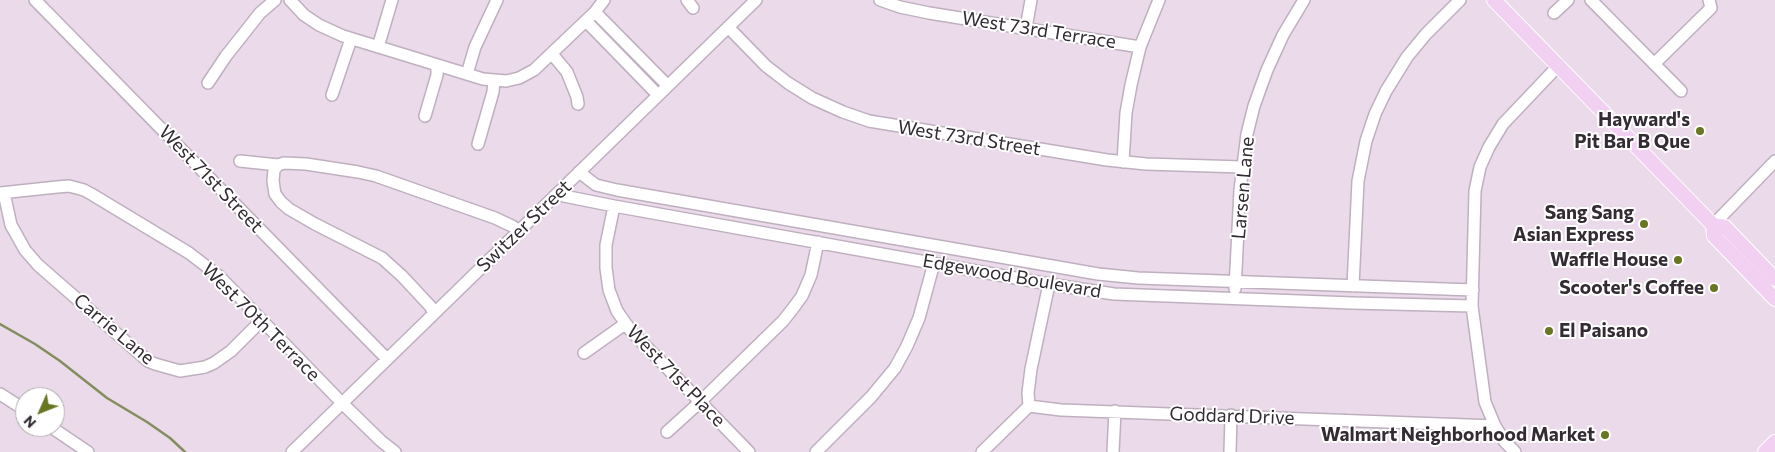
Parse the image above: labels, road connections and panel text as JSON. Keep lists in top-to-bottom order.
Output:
{
  "streets": {
    "street": [
      "West 73rd Terrace",
      "West 73rd Street",
      "West 71st Street",
      "Larsen Lane",
      "Switzer Street",
      "Edgewood Boulevard",
      "West 70th Terrace",
      "Carrie Lane",
      "West 71st Place",
      "Goddard Drive"
    ]
  },
  "crossings": [
    ["West 73rd Street", "Larsen Lane"],
    ["West 73rd Street", "Switzer Street"],
    ["West 71st Street", "Switzer Street"],
    ["Larsen Lane", "Edgewood Boulevard"],
    ["Switzer Street", "Edgewood Boulevard"],
    ["Switzer Street", "West 70th Terrace"],
    ["Edgewood Boulevard", "West 71st Place"],
    ["West 70th Terrace", "Carrie Lane"]
  ],
  "places": [
    "Hayward's Pit Bar B Que",
    "Sang Sang Asian Express",
    "Waffle House",
    "Scooter's Coffee",
    "El Paisano",
    "Walmart Neighborhood Market"
  ],
  "north": "bottom left"
}
